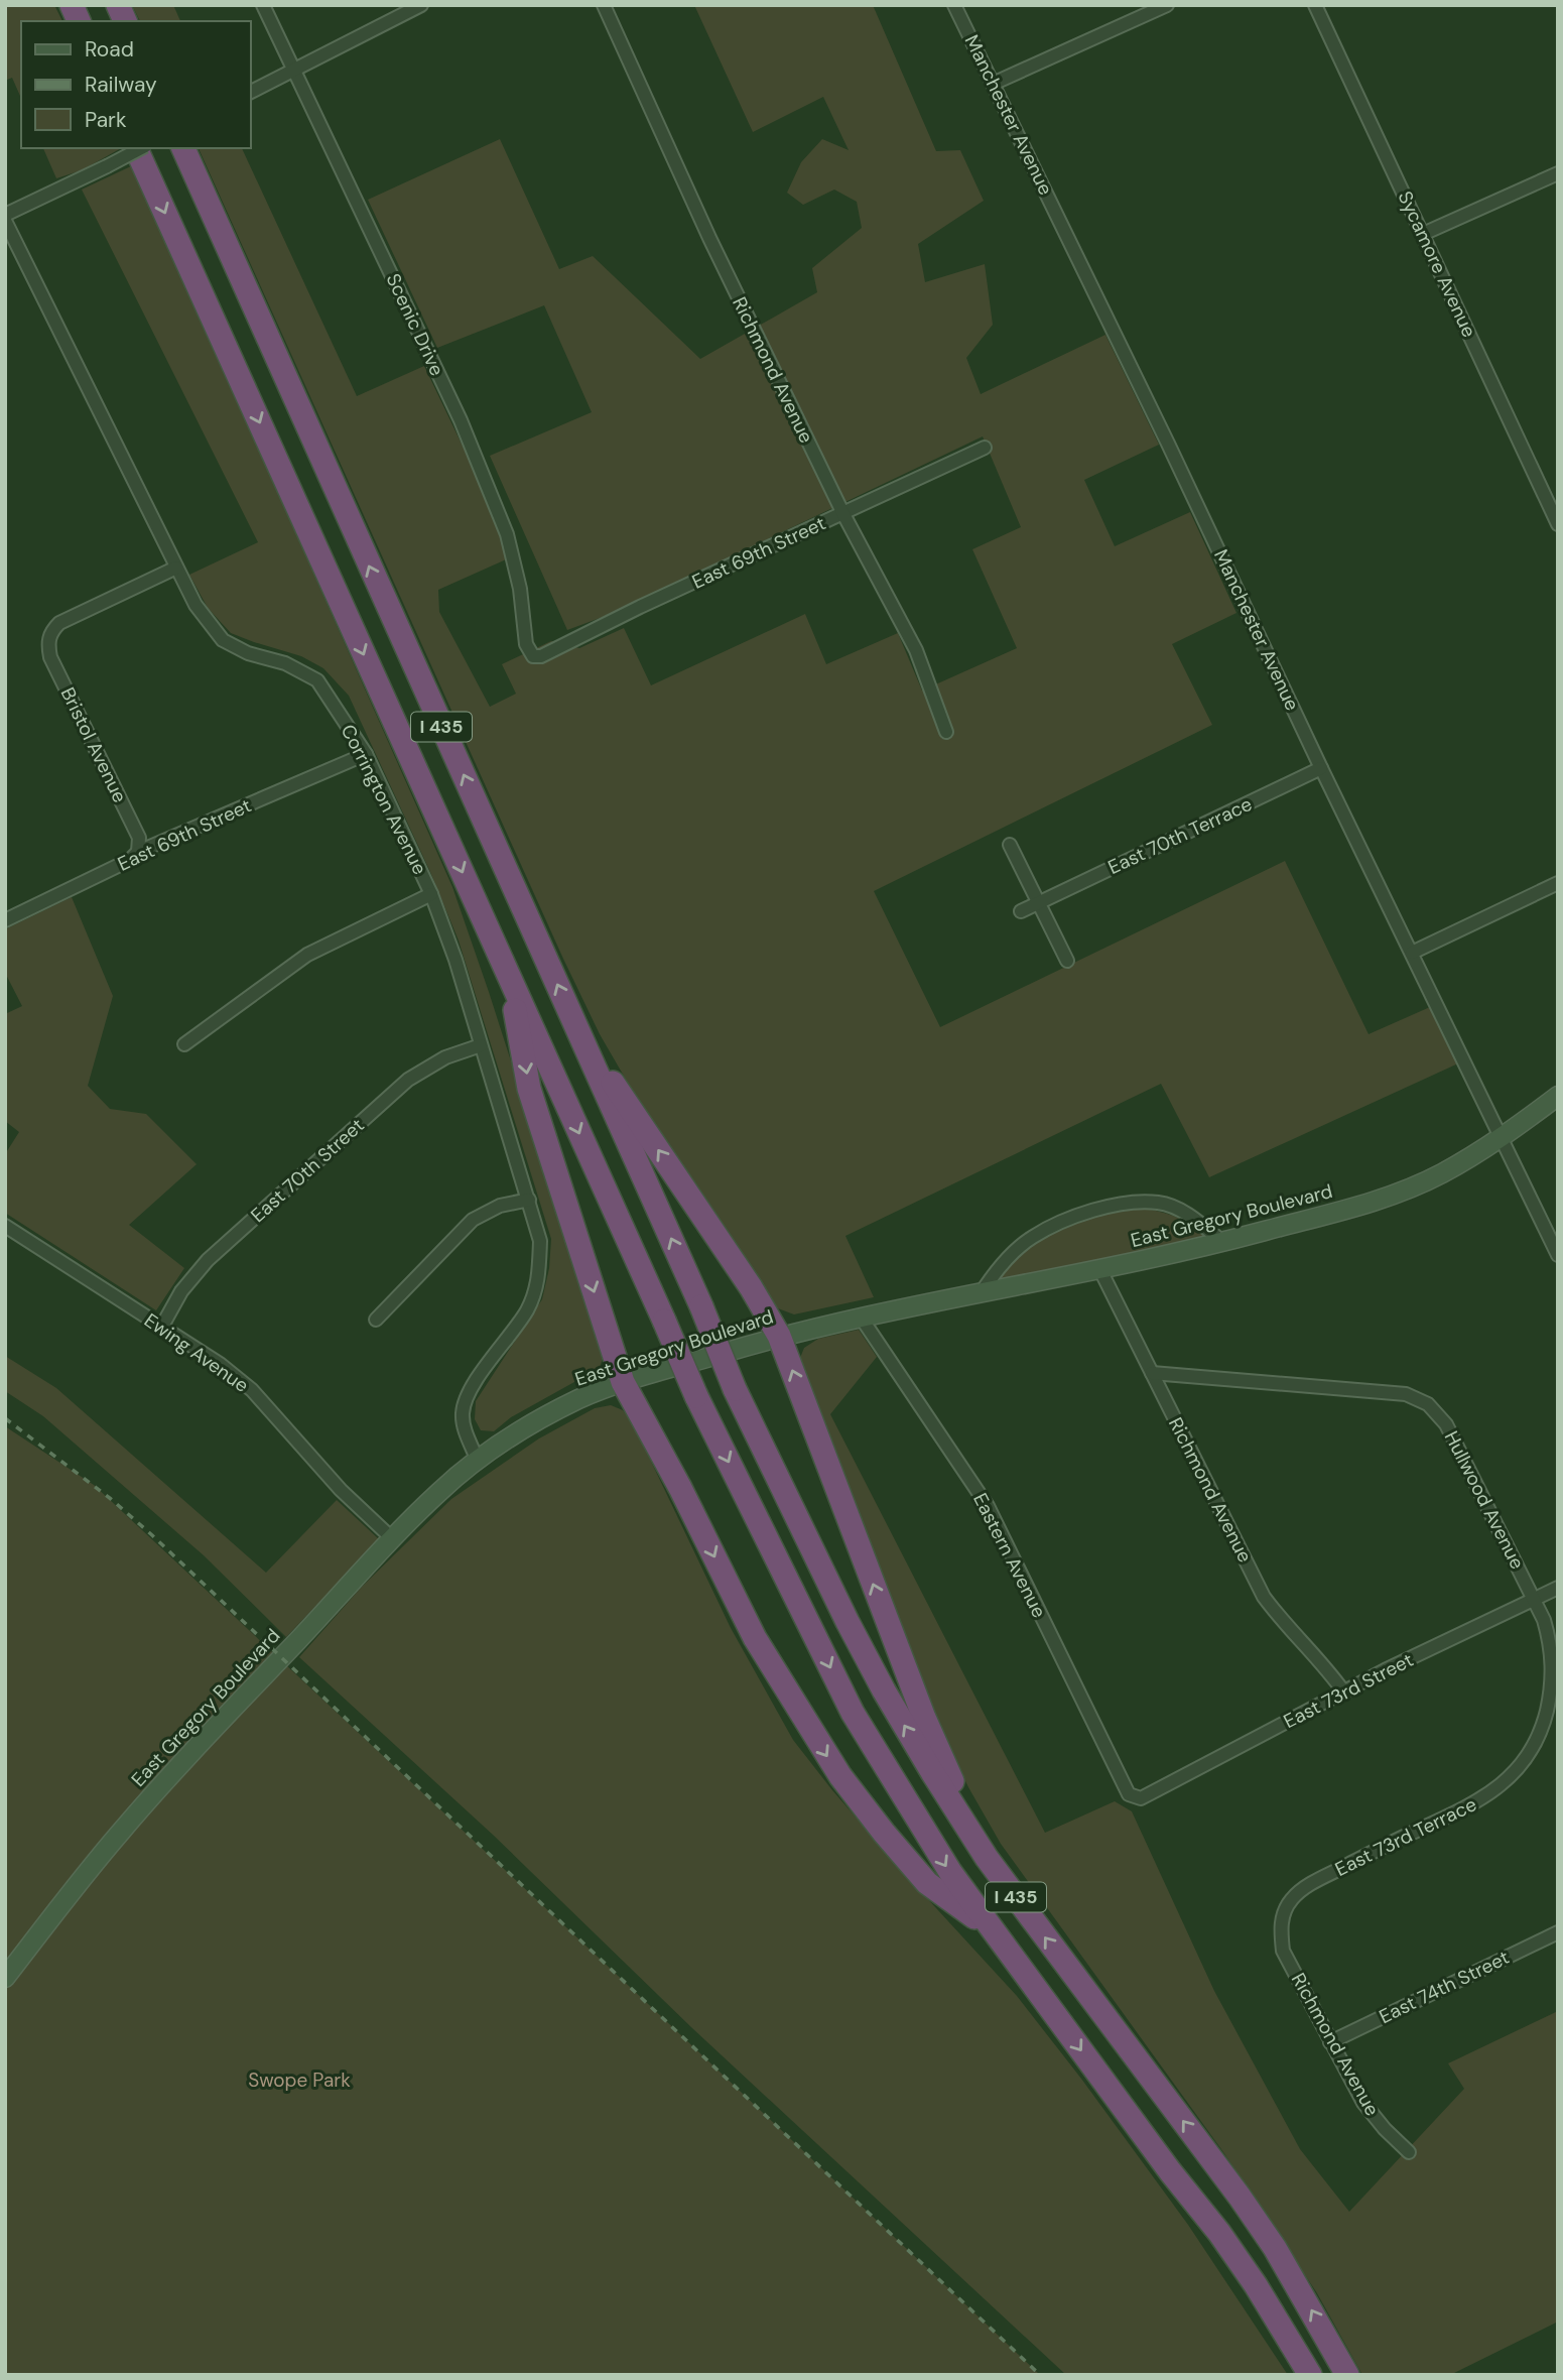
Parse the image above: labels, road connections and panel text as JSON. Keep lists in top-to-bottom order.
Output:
{
  "streets": {
    "highway": ["I 435"],
    "main road": ["East Gregory Boulevard"],
    "street": [
      "Manchester Avenue",
      "Sycamore Avenue",
      "Scenic Drive",
      "Richmond Avenue",
      "East 69th Street",
      "Bristol Avenue",
      "Corrington Avenue",
      "East 70th Terrace",
      "East 70th Street",
      "Ewing Avenue",
      "Hullwood Avenue",
      "Eastern Avenue",
      "East 73rd Street",
      "East 73rd Terrace",
      "East 74th Street"
    ]
  },
  "crossings": [
    ["Manchester Avenue", "East 70th Terrace"],
    ["Manchester Avenue", "East Gregory Boulevard"],
    ["Scenic Drive", "East 69th Street"],
    ["Richmond Avenue", "East 69th Street"],
    ["Richmond Avenue", "East Gregory Boulevard"],
    ["Richmond Avenue", "Hullwood Avenue"],
    ["Richmond Avenue", "East 73rd Street"],
    ["Richmond Avenue", "East 73rd Terrace"],
    ["Richmond Avenue", "East 74th Street"],
    ["East 69th Street", "Bristol Avenue"],
    ["East 69th Street", "Corrington Avenue"],
    ["Bristol Avenue", "Corrington Avenue"],
    ["Corrington Avenue", "East 70th Street"],
    ["Corrington Avenue", "East Gregory Boulevard"],
    ["East 70th Street", "Ewing Avenue"],
    ["East Gregory Boulevard", "Ewing Avenue"],
    ["East Gregory Boulevard", "Eastern Avenue"],
    ["Hullwood Avenue", "East 73rd Street"],
    ["Hullwood Avenue", "East 73rd Terrace"],
    ["Eastern Avenue", "East 73rd Street"]
  ],
  "parks": ["Swope Park"],
  "legend": ["Road", "Railway", "Park"]
}
